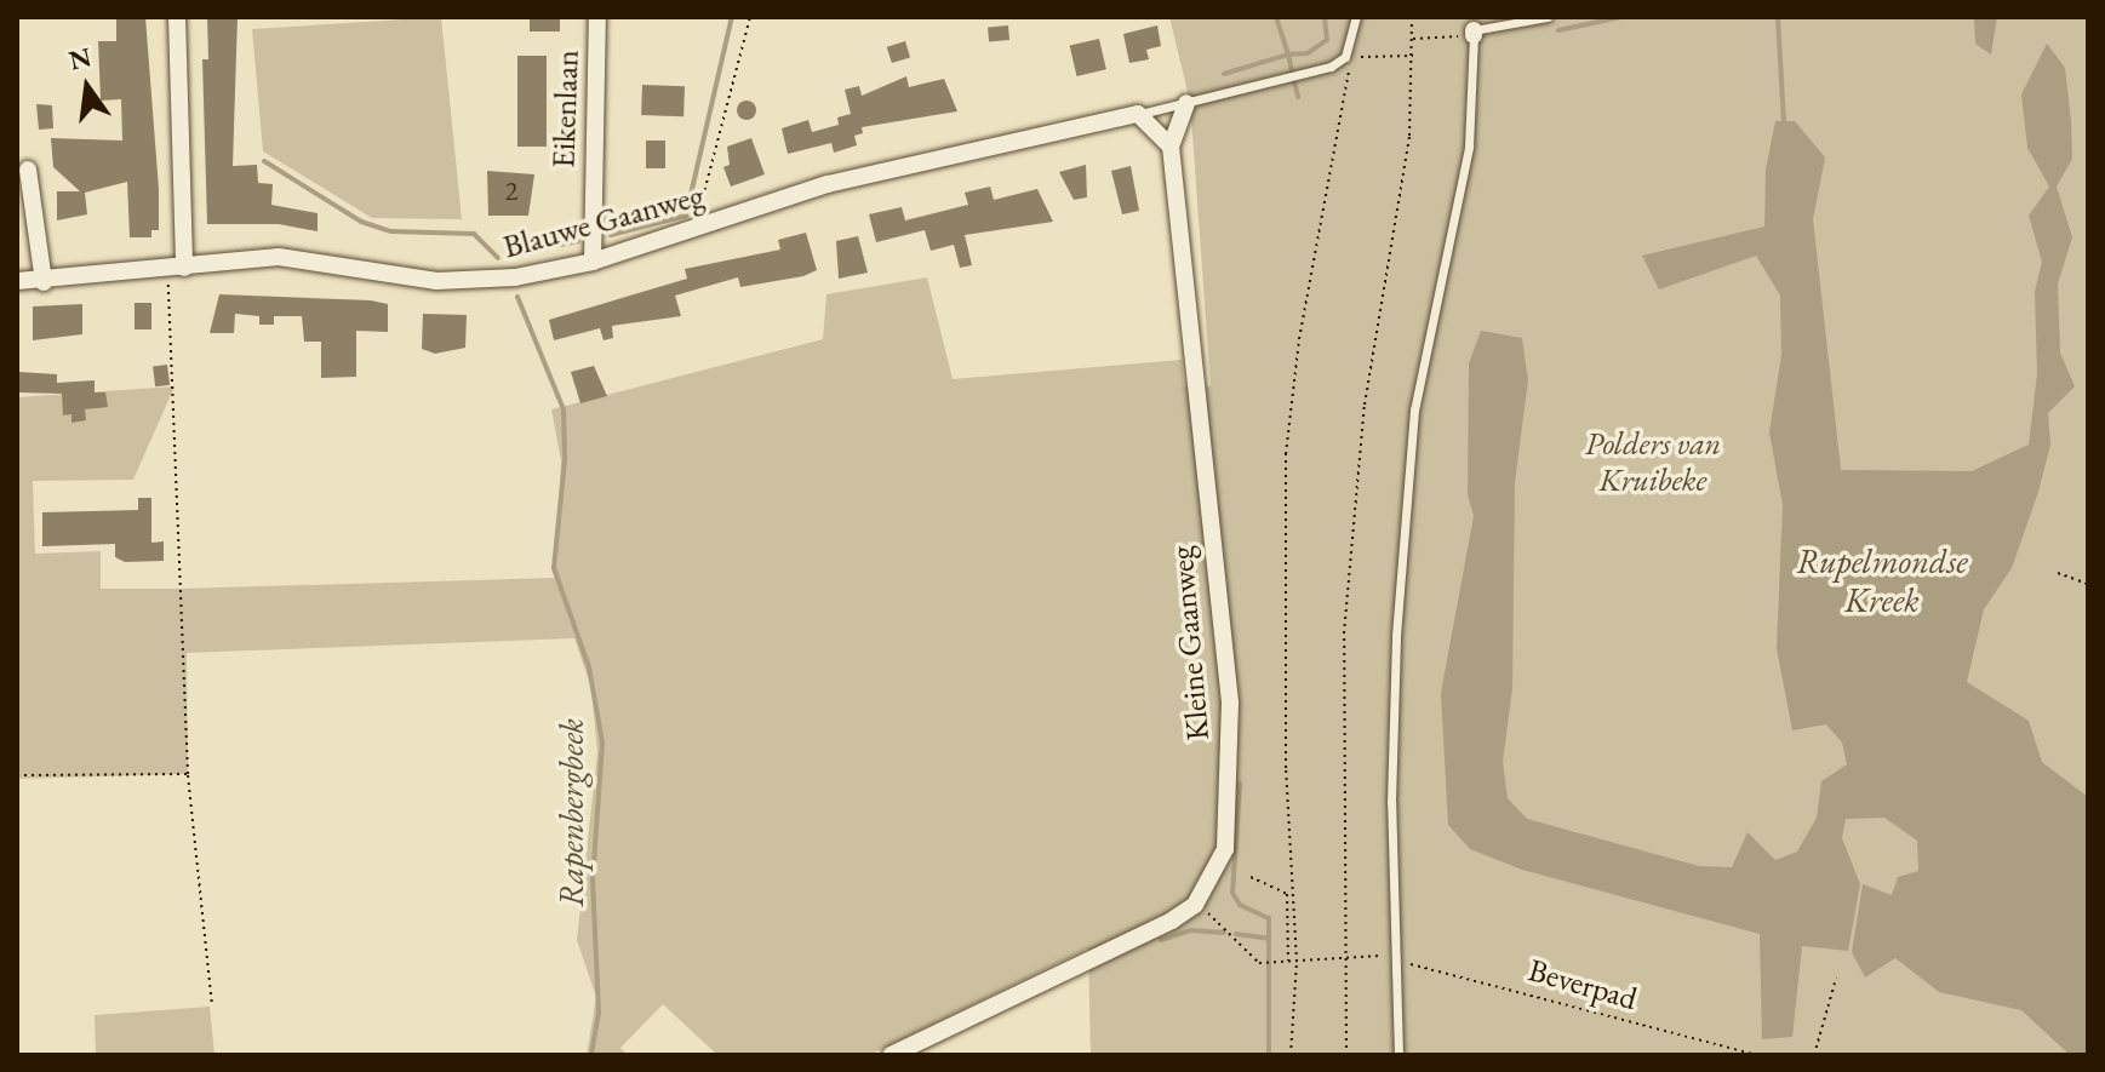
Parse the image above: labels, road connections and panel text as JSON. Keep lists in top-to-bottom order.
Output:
{
  "streets": {
    "street": ["Eikenlaan", "Blauwe Gaanweg", "Kleine Gaanweg"],
    "path": ["Beverpad"]
  },
  "crossings": [
    ["Eikenlaan", "Blauwe Gaanweg"],
    ["Kleine Gaanweg", "Beverpad"]
  ],
  "water": ["Rupelmondse Kreek", "Rapenbergbeek"],
  "parks": ["Polders van Kruibeke"],
  "house_numbers": ["2"],
  "north": "top"
}
